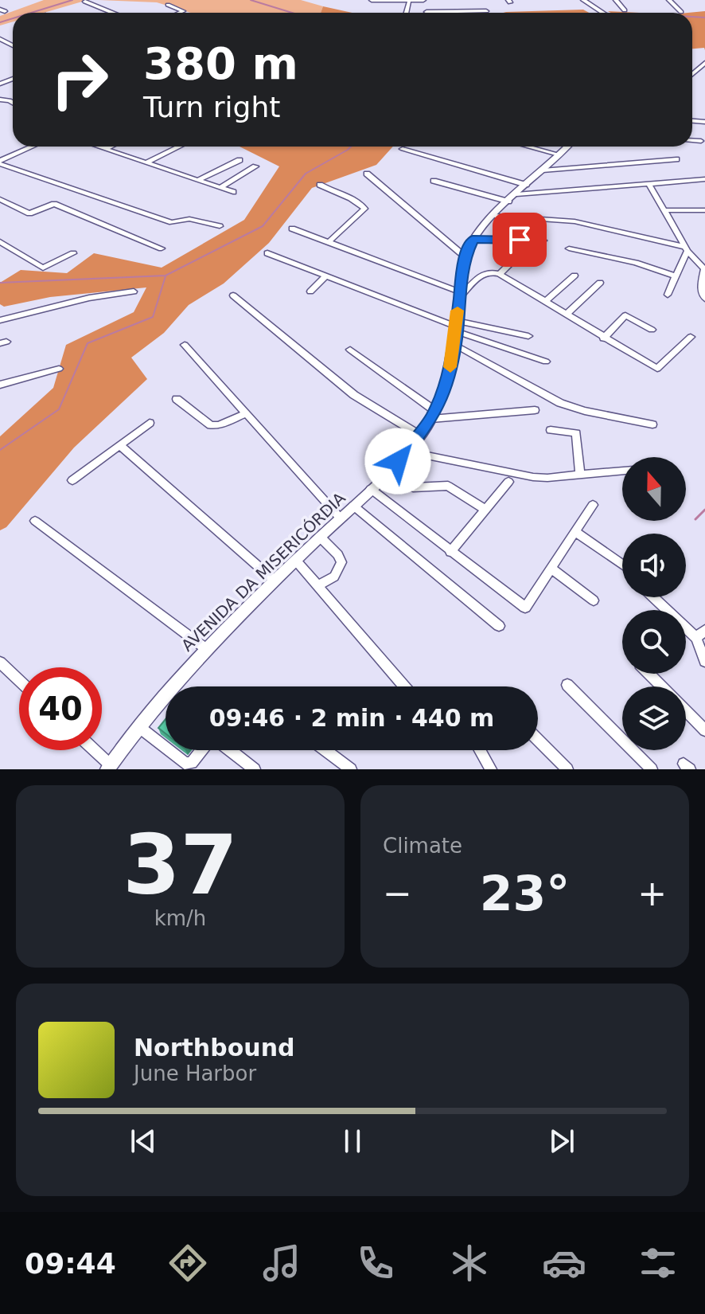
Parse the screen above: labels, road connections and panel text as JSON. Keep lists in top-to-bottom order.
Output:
{
  "streets": {
    "street": ["AVENIDA DA MISERICÓRDIA"]
  },
  "north": "top",
  "page": {
    "turn": ["380 m", "Turn right"],
    "limit": "40",
    "trip": "09:46 · 2 min · 440 m",
    "tile": [
      ["37", "km/h"],
      "Climate"
    ],
    "heat": ["−", "23°", "+"],
    "song": ["Northbound", "June Harbor"],
    "tabs": "09:44"
  }
}
